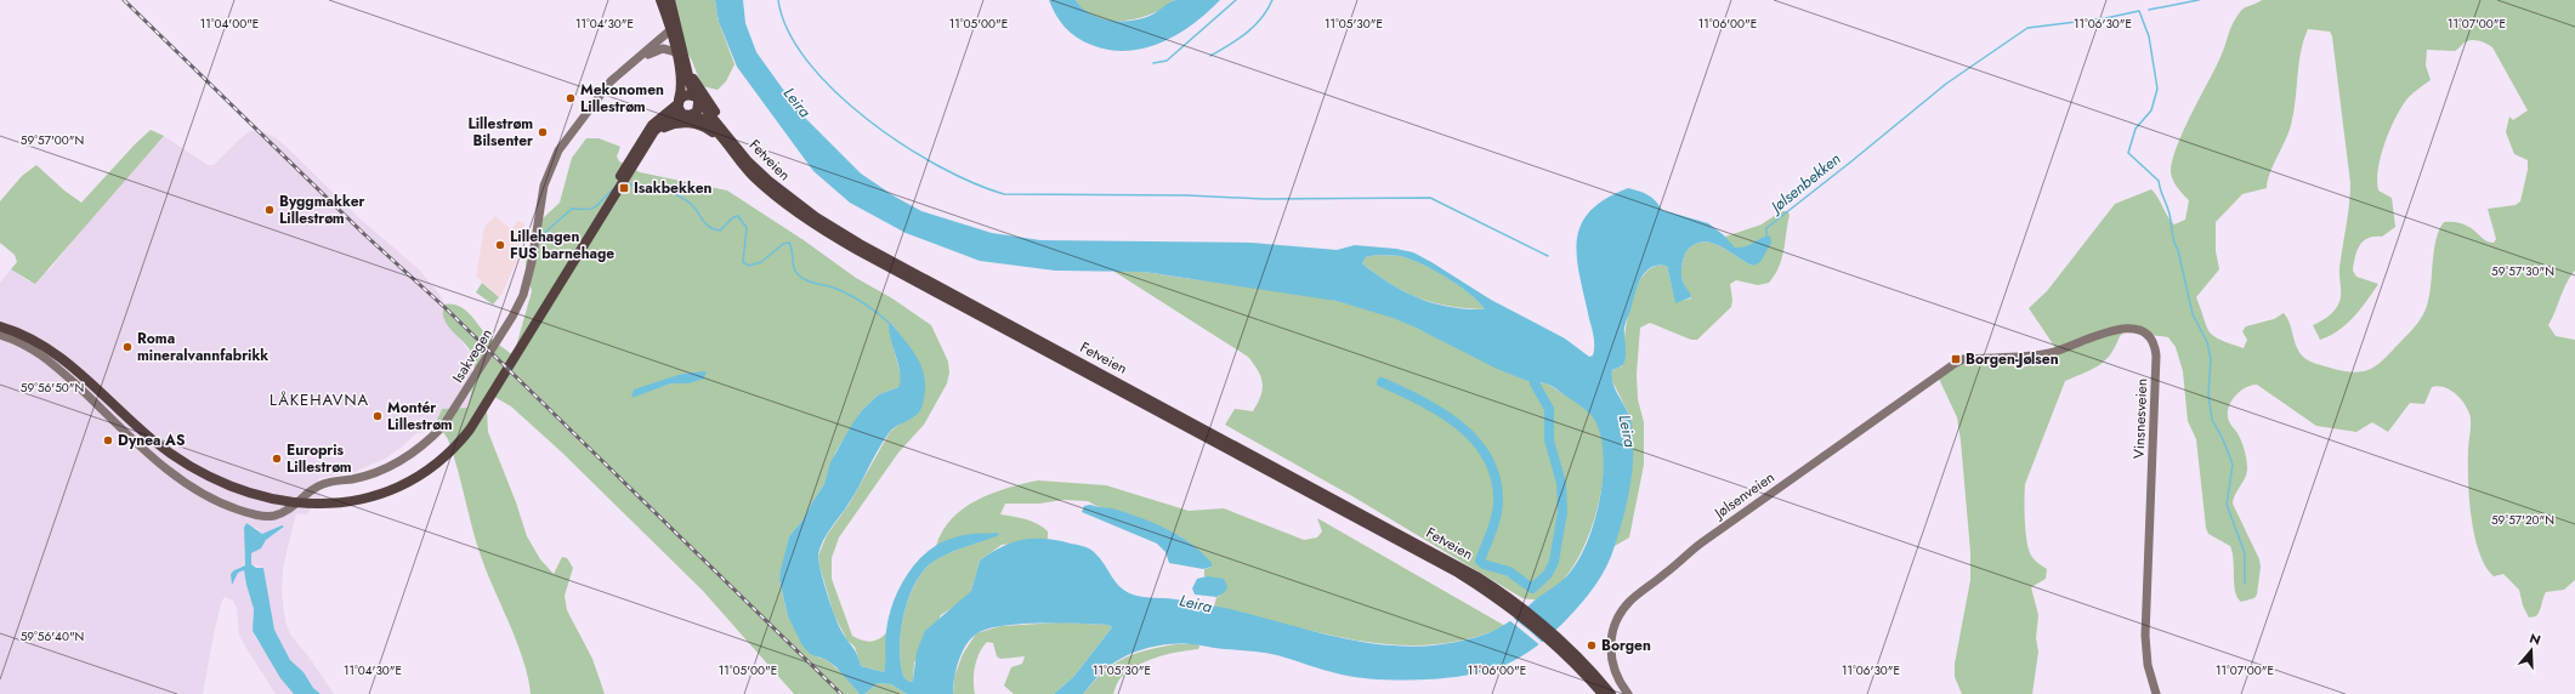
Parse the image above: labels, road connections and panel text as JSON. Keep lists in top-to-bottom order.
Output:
{
  "streets": {
    "highway": ["Fetveien"],
    "main road": ["Isakvegen", "Vinsnesveien", "Jølsenveien"]
  },
  "crossings": [
    ["Vinsnesveien", "Jølsenveien"]
  ],
  "districts": ["LÅKEHAVNA"],
  "water": ["Leira", "Jølsenbekken"],
  "places": {
    "other": [
      "Mekonomen Lillestrøm",
      "Lillestrøm Bilsenter",
      "Byggmakker Lillestrøm",
      "Lillehagen FUS barnehage",
      "Roma mineralvannfabrikk",
      "Montér Lillestrøm",
      "Dynea AS",
      "Europris Lillestrøm",
      "Borgen"
    ],
    "transit": ["Isakbekken", "Borgen-Jølsen"]
  },
  "north": "top",
  "coordinates": [
    "11°04'30\"E",
    "11°05'00\"E",
    "11°05'30\"E",
    "11°06'00\"E",
    "11°06'30\"E",
    "11°07'00\"E",
    "11°04'00\"E",
    "59°57'00\"N",
    "59°57'30\"N",
    "59°56'50\"N",
    "59°57'20\"N",
    "59°56'40\"N"
  ]
}
